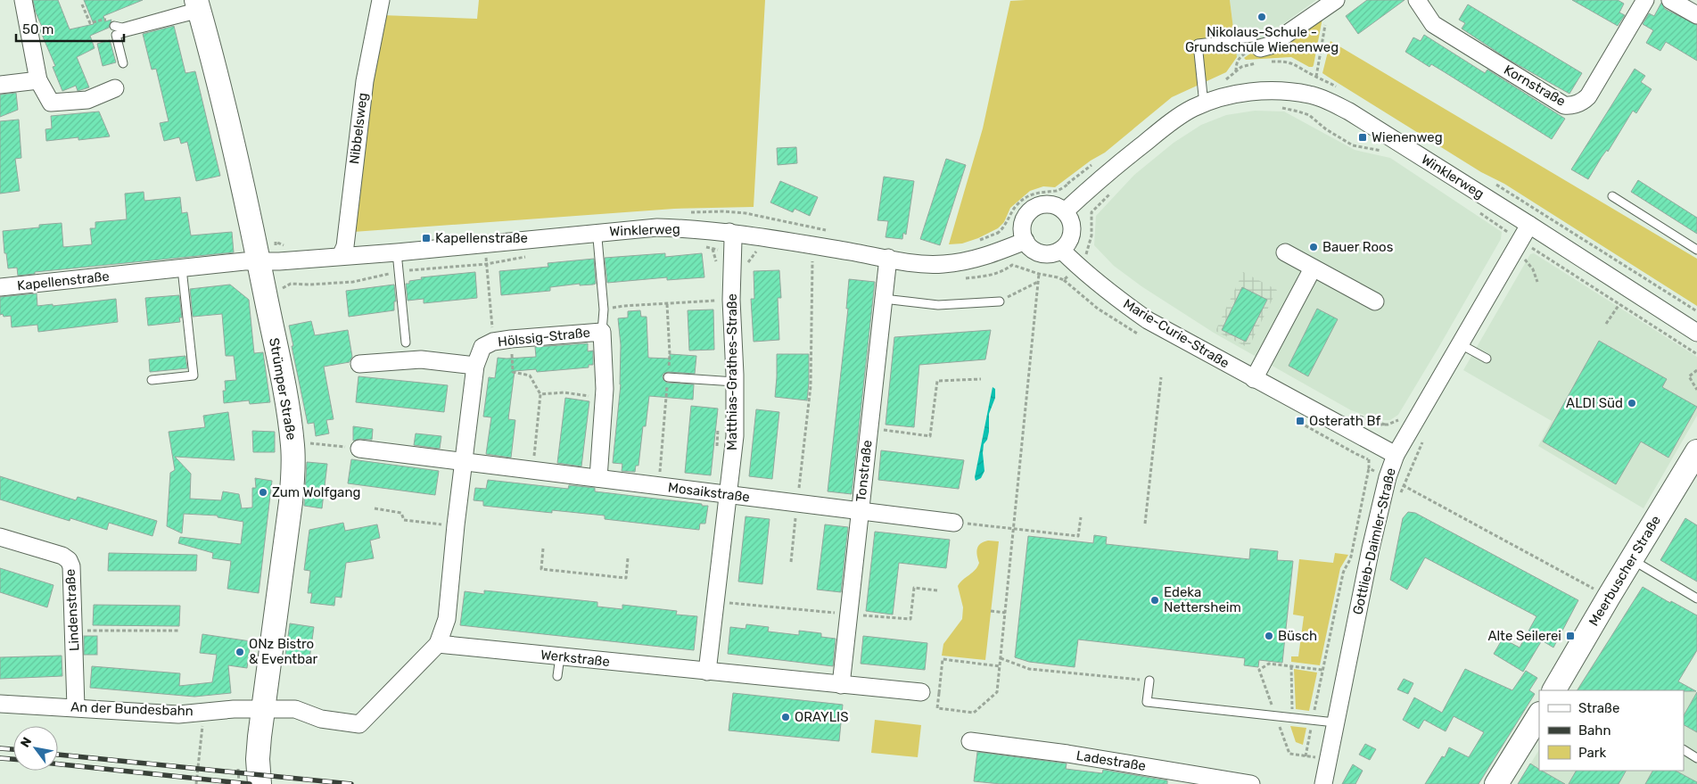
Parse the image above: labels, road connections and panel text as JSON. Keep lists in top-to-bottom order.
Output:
{
  "streets": {
    "main road": ["Strümper Straße", "Meerbuscher Straße"],
    "street": [
      "Kornstraße",
      "Nibbelsweg",
      "Winklerweg",
      "Kapellenstraße",
      "Marie-Curie-Straße",
      "Hölssig-Straße",
      "Matthias-Grathes-Straße",
      "Tonstraße",
      "Mosaikstraße",
      "Gottlieb-Daimler-Straße",
      "Lindenstraße",
      "Werkstraße",
      "An der Bundesbahn",
      "Ladestraße"
    ]
  },
  "crossings": [
    ["Nibbelsweg", "Winklerweg"],
    ["Winklerweg", "Kapellenstraße"],
    ["Winklerweg", "Marie-Curie-Straße"],
    ["Winklerweg", "Matthias-Grathes-Straße"],
    ["Winklerweg", "Strümper Straße"],
    ["Winklerweg", "Tonstraße"],
    ["Winklerweg", "Gottlieb-Daimler-Straße"],
    ["Kapellenstraße", "Strümper Straße"],
    ["Marie-Curie-Straße", "Gottlieb-Daimler-Straße"],
    ["Hölssig-Straße", "Mosaikstraße"],
    ["Hölssig-Straße", "Werkstraße"],
    ["Matthias-Grathes-Straße", "Mosaikstraße"],
    ["Matthias-Grathes-Straße", "Werkstraße"],
    ["Strümper Straße", "An der Bundesbahn"],
    ["Tonstraße", "Mosaikstraße"],
    ["Tonstraße", "Werkstraße"],
    ["Lindenstraße", "An der Bundesbahn"]
  ],
  "places": {
    "other": [
      "Nikolaus-Schule - Grundschule Wienenweg",
      "Bauer Roos",
      "ALDI Süd",
      "Zum Wolfgang",
      "Edeka Nettersheim",
      "Büsch",
      "ONz Bistro & Eventbar",
      "ORAYLIS"
    ],
    "transit": [
      "Wienenweg",
      "Kapellenstraße",
      "Osterath Bf",
      "Alte Seilerei"
    ]
  },
  "legend": ["Straße", "Bahn", "Park"],
  "scale_bar": "50 m",
  "north": "top left"
}
